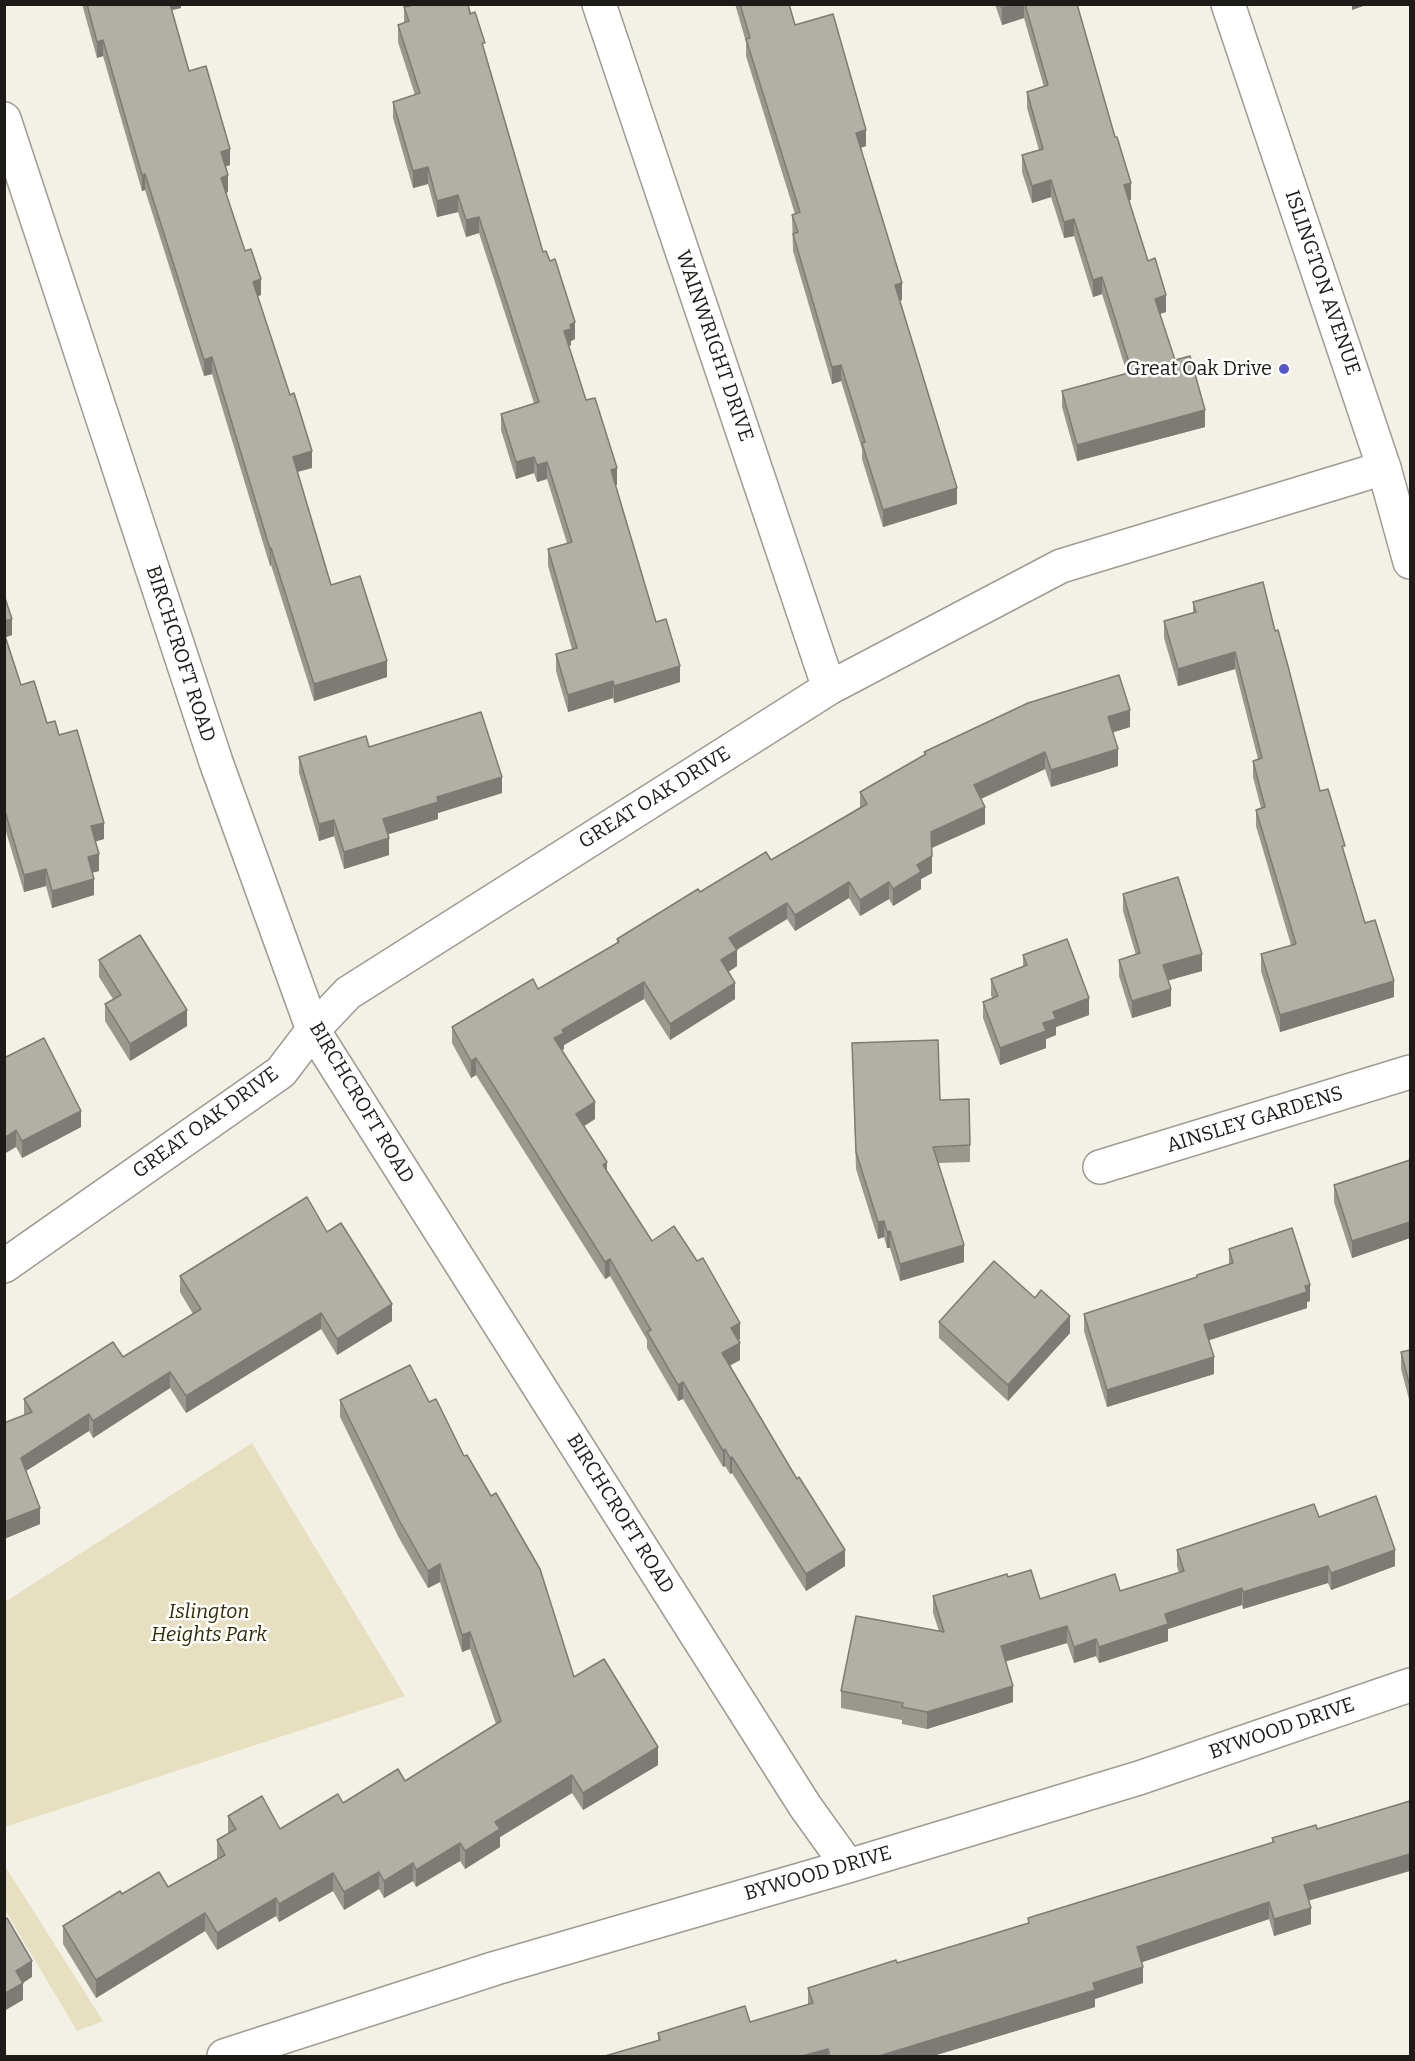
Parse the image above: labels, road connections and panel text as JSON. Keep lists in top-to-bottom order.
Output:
{
  "streets": {
    "street": [
      "ISLINGTON AVENUE",
      "WAINWRIGHT DRIVE",
      "BIRCHCROFT ROAD",
      "GREAT OAK DRIVE",
      "AINSLEY GARDENS",
      "BYWOOD DRIVE"
    ]
  },
  "crossings": [
    ["ISLINGTON AVENUE", "GREAT OAK DRIVE"],
    ["WAINWRIGHT DRIVE", "GREAT OAK DRIVE"],
    ["BIRCHCROFT ROAD", "GREAT OAK DRIVE"],
    ["BIRCHCROFT ROAD", "BYWOOD DRIVE"]
  ],
  "parks": ["Islington Heights Park"],
  "places": ["Great Oak Drive"]
}
